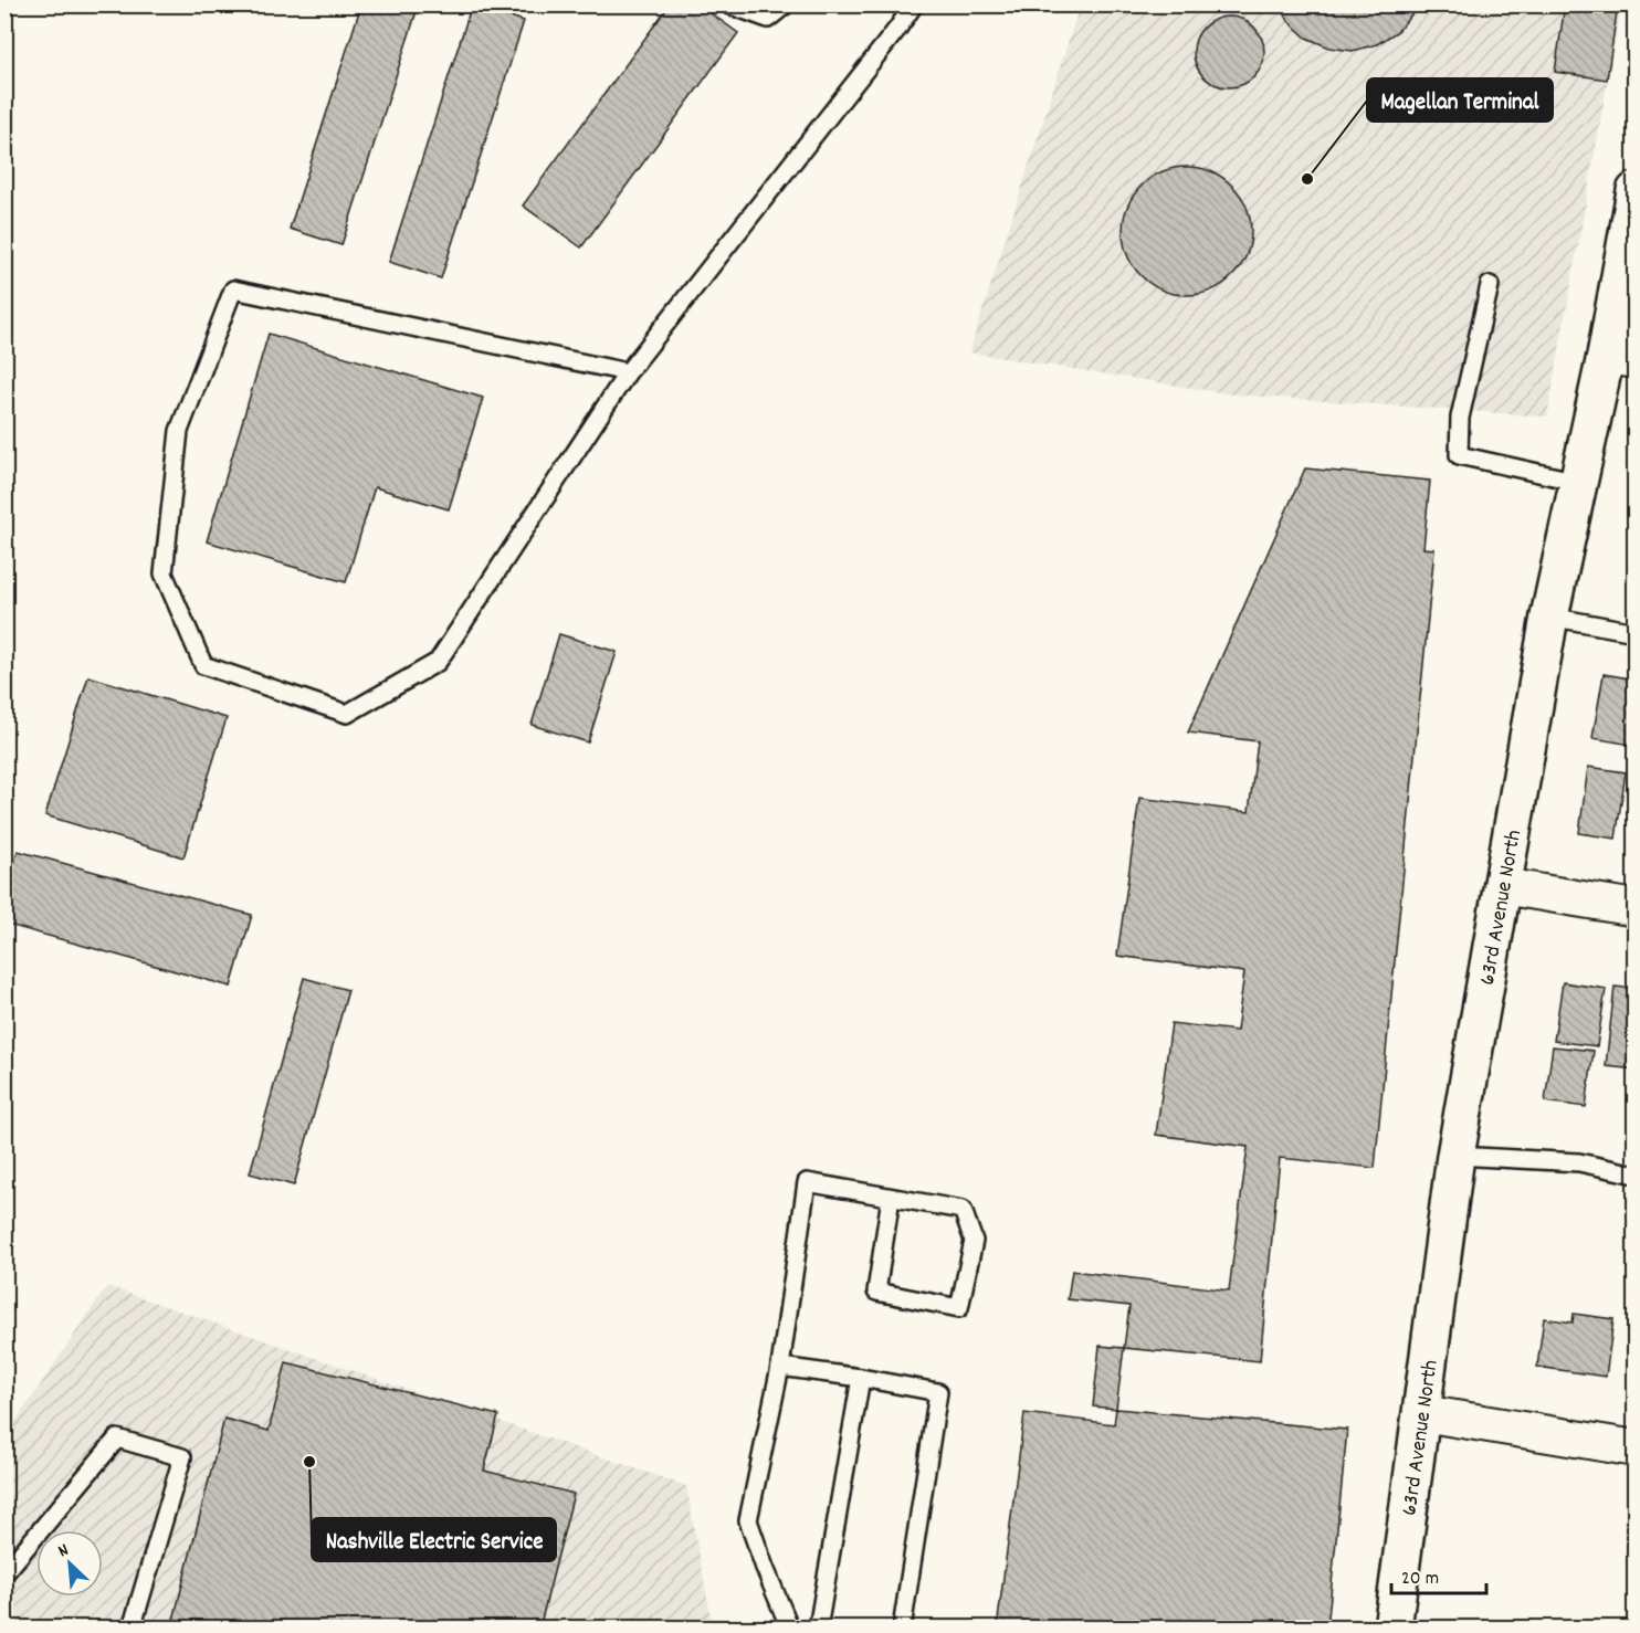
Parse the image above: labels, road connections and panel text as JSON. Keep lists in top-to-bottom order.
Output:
{
  "streets": {
    "street": ["63rd Avenue North"]
  },
  "places": ["Magellan Terminal", "Nashville Electric Service"],
  "scale_bar": "20 m",
  "north": "top left"
}
